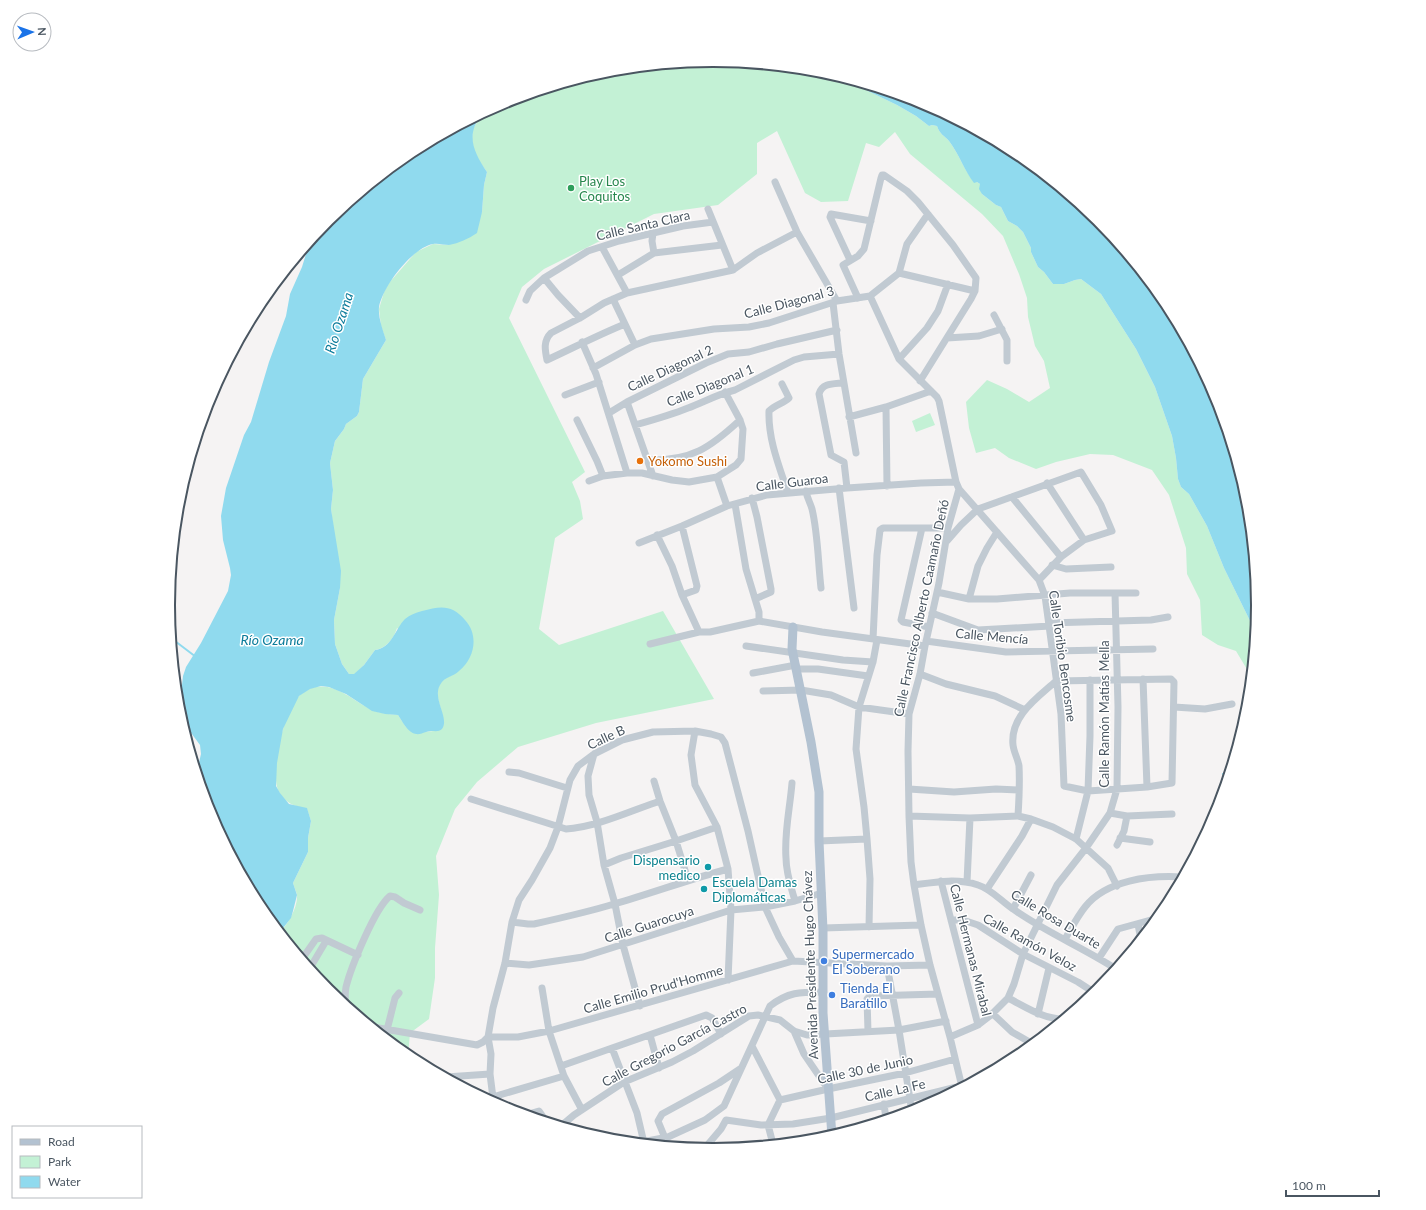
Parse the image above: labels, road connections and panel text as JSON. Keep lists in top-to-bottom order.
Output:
{
  "streets": {
    "main road": ["Avenida Presidente Hugo Chávez"],
    "street": [
      "Calle Santa Clara",
      "Calle Diagonal 3",
      "Calle Diagonal 2",
      "Calle Diagonal 1",
      "Calle Guaroa",
      "Calle Francisco Alberto Caamaño Deñó",
      "Calle Mencía",
      "Calle Toribio Bencosme",
      "Calle Ramón Matías Mella",
      "Calle B",
      "Calle Rosa Duarte",
      "Calle Guarocuya",
      "Calle Ramón Veloz",
      "Calle Hermanas Mirabal",
      "Calle Emilio Prud'Homme",
      "Calle Gregorio García Castro",
      "Calle 30 de Junio",
      "Calle La Fe"
    ]
  },
  "crossings": [
    ["Calle Diagonal 3", "Calle Francisco Alberto Caamaño Deñó"],
    ["Calle Guaroa", "Calle Francisco Alberto Caamaño Deñó"],
    ["Calle Guaroa", "Calle Toribio Bencosme"],
    ["Calle Francisco Alberto Caamaño Deñó", "Calle Mencía"],
    ["Calle Francisco Alberto Caamaño Deñó", "Calle Toribio Bencosme"],
    ["Calle Francisco Alberto Caamaño Deñó", "Calle Ramón Matías Mella"],
    ["Calle Francisco Alberto Caamaño Deñó", "Calle Rosa Duarte"],
    ["Calle Francisco Alberto Caamaño Deñó", "Calle Emilio Prud'Homme"],
    ["Calle Francisco Alberto Caamaño Deñó", "Calle Gregorio García Castro"],
    ["Calle Francisco Alberto Caamaño Deñó", "Calle 30 de Junio"],
    ["Calle Mencía", "Calle Toribio Bencosme"],
    ["Calle Mencía", "Calle Ramón Matías Mella"],
    ["Calle Mencía", "Avenida Presidente Hugo Chávez"],
    ["Calle Ramón Matías Mella", "Calle Rosa Duarte"],
    ["Calle Ramón Matías Mella", "Calle Ramón Veloz"],
    ["Calle Ramón Matías Mella", "Calle Hermanas Mirabal"],
    ["Calle B", "Calle Guarocuya"],
    ["Calle B", "Calle Emilio Prud'Homme"],
    ["Calle Rosa Duarte", "Calle Hermanas Mirabal"],
    ["Calle Guarocuya", "Avenida Presidente Hugo Chávez"],
    ["Calle Ramón Veloz", "Calle Hermanas Mirabal"],
    ["Avenida Presidente Hugo Chávez", "Calle Emilio Prud'Homme"],
    ["Avenida Presidente Hugo Chávez", "Calle Gregorio García Castro"],
    ["Avenida Presidente Hugo Chávez", "Calle 30 de Junio"],
    ["Avenida Presidente Hugo Chávez", "Calle La Fe"]
  ],
  "water": ["Río Ozama"],
  "places": [
    "Play Los Coquitos",
    "Yokomo Sushi",
    "Dispensario medico",
    "Escuela Damas Diplomáticas",
    "Supermercado El Soberano",
    "Tienda El Baratillo"
  ],
  "legend": ["Road", "Park", "Water"],
  "scale_bar": "100 m",
  "north": "right"
}
